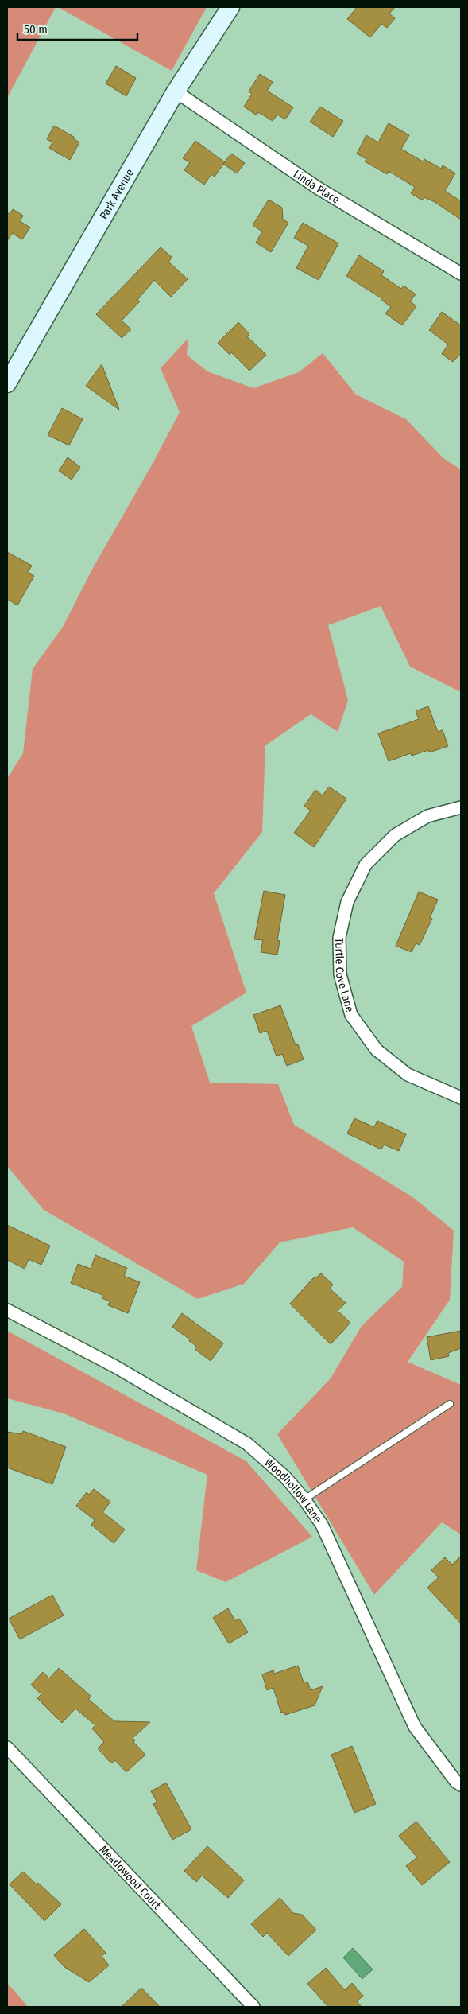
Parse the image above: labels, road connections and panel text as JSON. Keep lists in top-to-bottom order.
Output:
{
  "streets": {
    "main road": ["Park Avenue"],
    "street": [
      "Linda Place",
      "Turtle Cove Lane",
      "Woodhollow Lane",
      "Meadowood Court"
    ]
  },
  "crossings": [
    ["Linda Place", "Park Avenue"]
  ],
  "scale_bar": "50 m"
}
